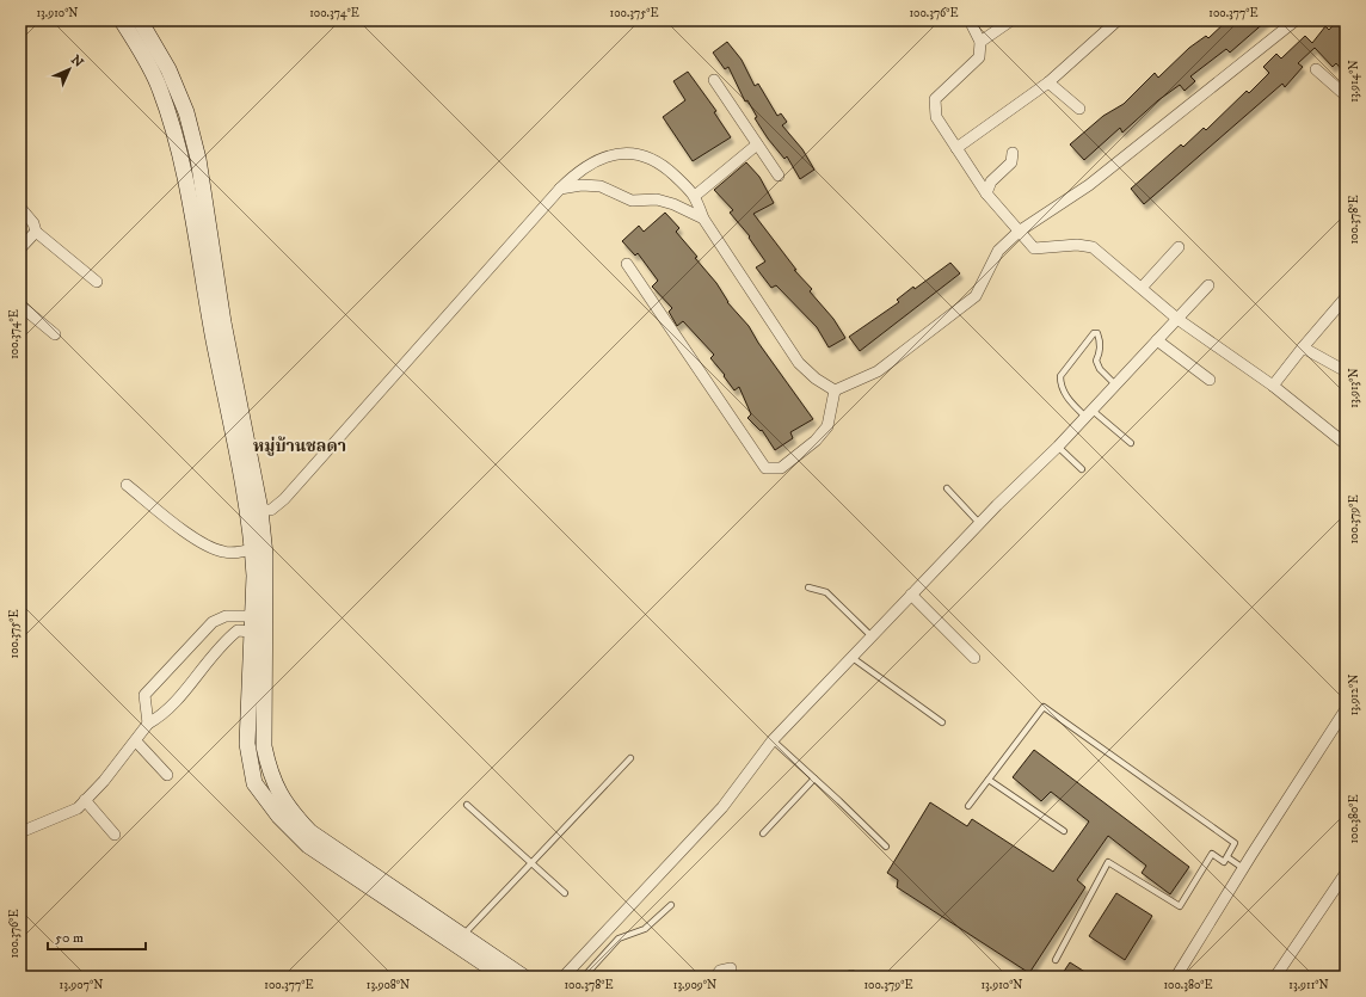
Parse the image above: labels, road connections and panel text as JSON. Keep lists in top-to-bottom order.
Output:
{
  "districts": ["หมู่บ้านชลดา"],
  "scale_bar": "50 m",
  "north": "top right",
  "coordinates": [
    "13.910°N",
    "100.374°E",
    "100.375°E",
    "100.376°E",
    "100.377°E",
    "13.914°N",
    "100.378°E",
    "13.913°N",
    "100.379°E",
    "13.912°N",
    "100.380°E",
    "13.907°N",
    "13.908°N",
    "13.909°N",
    "13.911°N"
  ]
}
